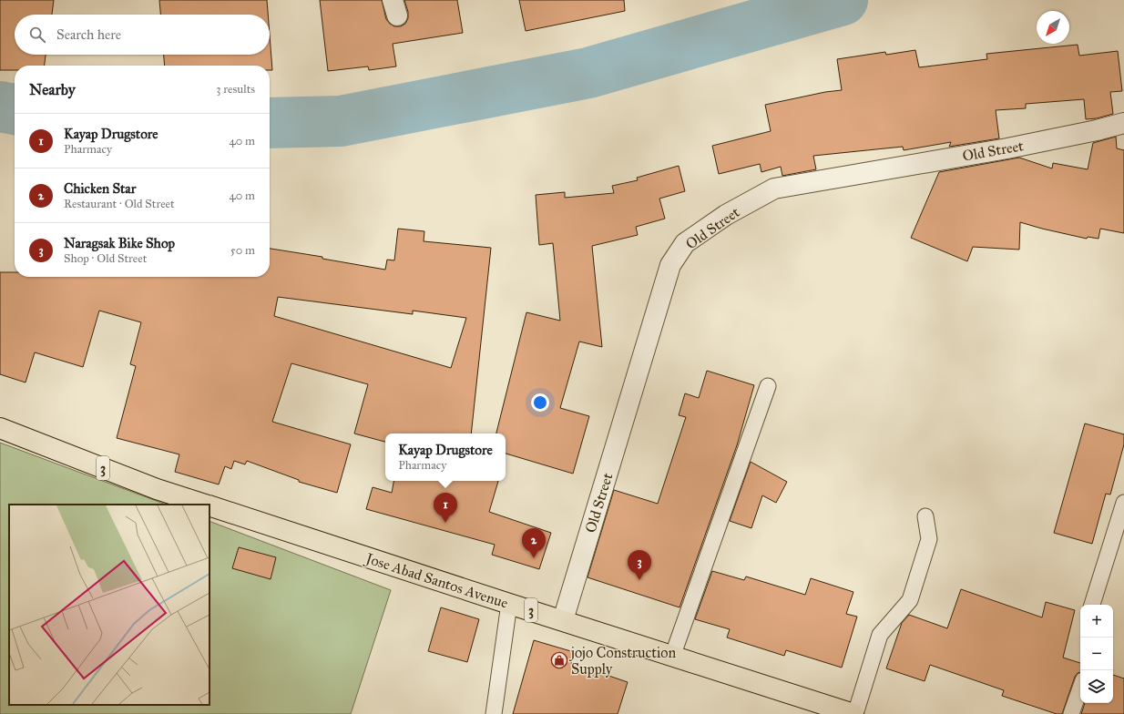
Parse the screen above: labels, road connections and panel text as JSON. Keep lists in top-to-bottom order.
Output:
{
  "streets": {
    "highway": ["3", "Jose Abad Santos Avenue"],
    "street": ["Old Street"]
  },
  "crossings": [
    ["Old Street", "Jose Abad Santos Avenue"]
  ],
  "places": {
    "shop": ["jojo Construction Supply"]
  },
  "north": "bottom left",
  "page": {
    "search": "Search here",
    "heading": ["Nearby", "3 results"],
    "list": [
      {
        "mark": "1",
        "name": "Kayap Drugstore",
        "note": "Pharmacy",
        "value": "40 m"
      },
      {
        "mark": "2",
        "name": "Chicken Star",
        "note": "Restaurant · Old Street",
        "value": "40 m"
      },
      {
        "mark": "3",
        "name": "Naragsak Bike Shop",
        "note": "Shop · Old Street",
        "value": "50 m"
      }
    ],
    "popup": ["Kayap Drugstore", "Pharmacy"],
    "pins": ["1", "2", "3"],
    "map_buttons": ["+", "−"]
  }
}
